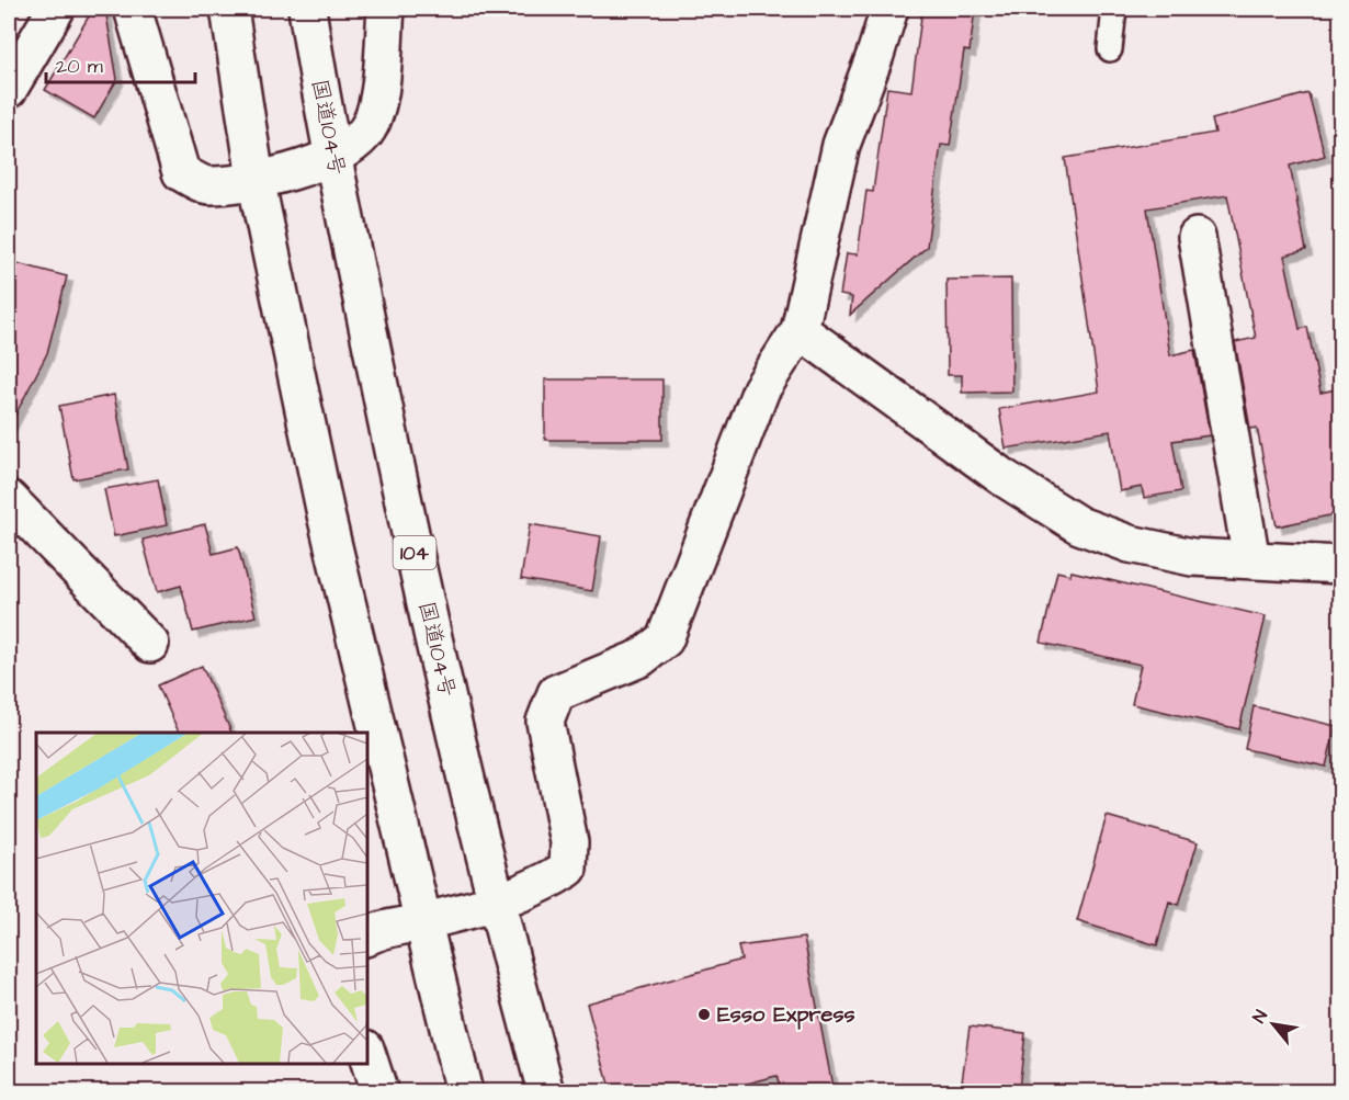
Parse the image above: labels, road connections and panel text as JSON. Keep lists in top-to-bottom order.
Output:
{
  "streets": {
    "main road": ["国道104号", "104"]
  },
  "places": ["Esso Express"],
  "scale_bar": "20 m",
  "north": "top left"
}
